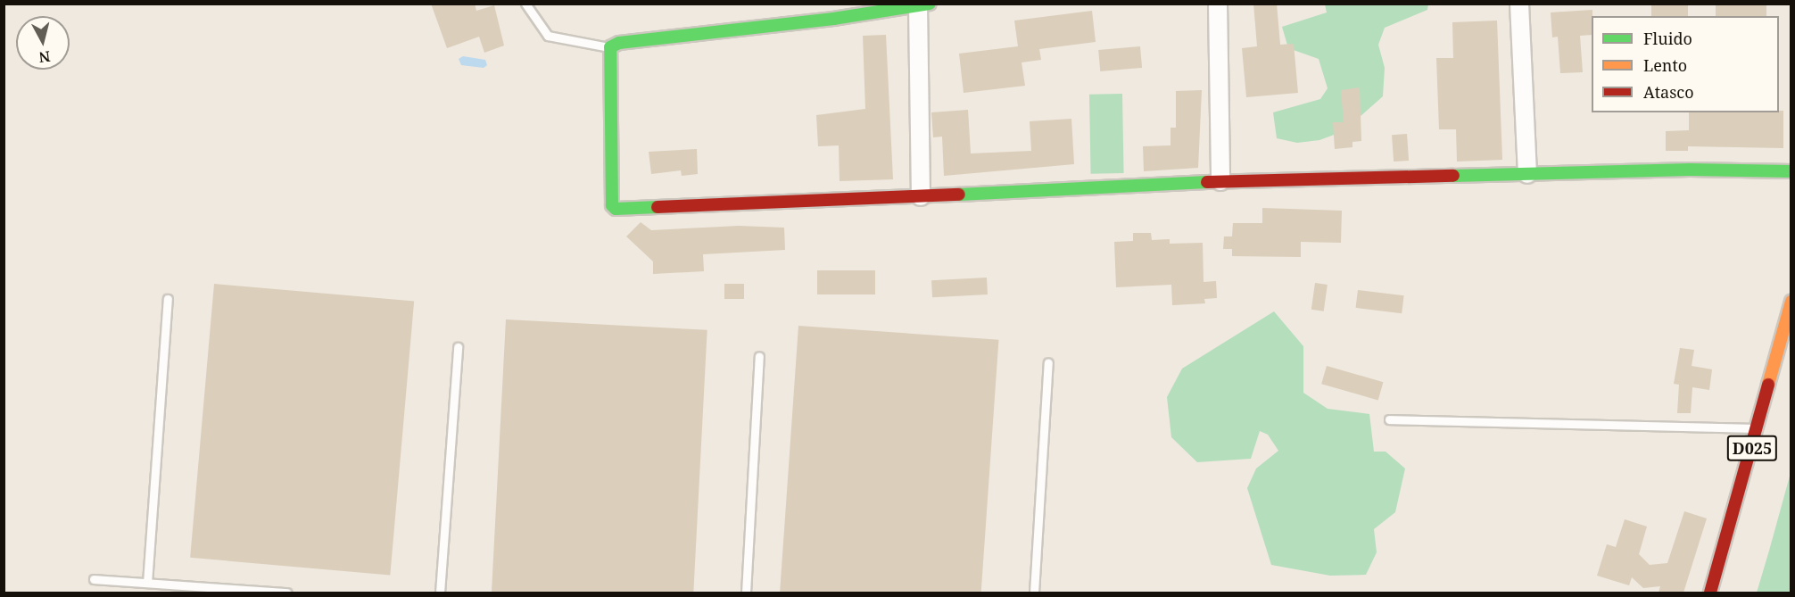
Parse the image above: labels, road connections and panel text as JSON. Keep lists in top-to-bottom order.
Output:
{
  "streets": {
    "street": ["D025"]
  },
  "legend": ["Fluido", "Lento", "Atasco"],
  "north": "bottom"
}
